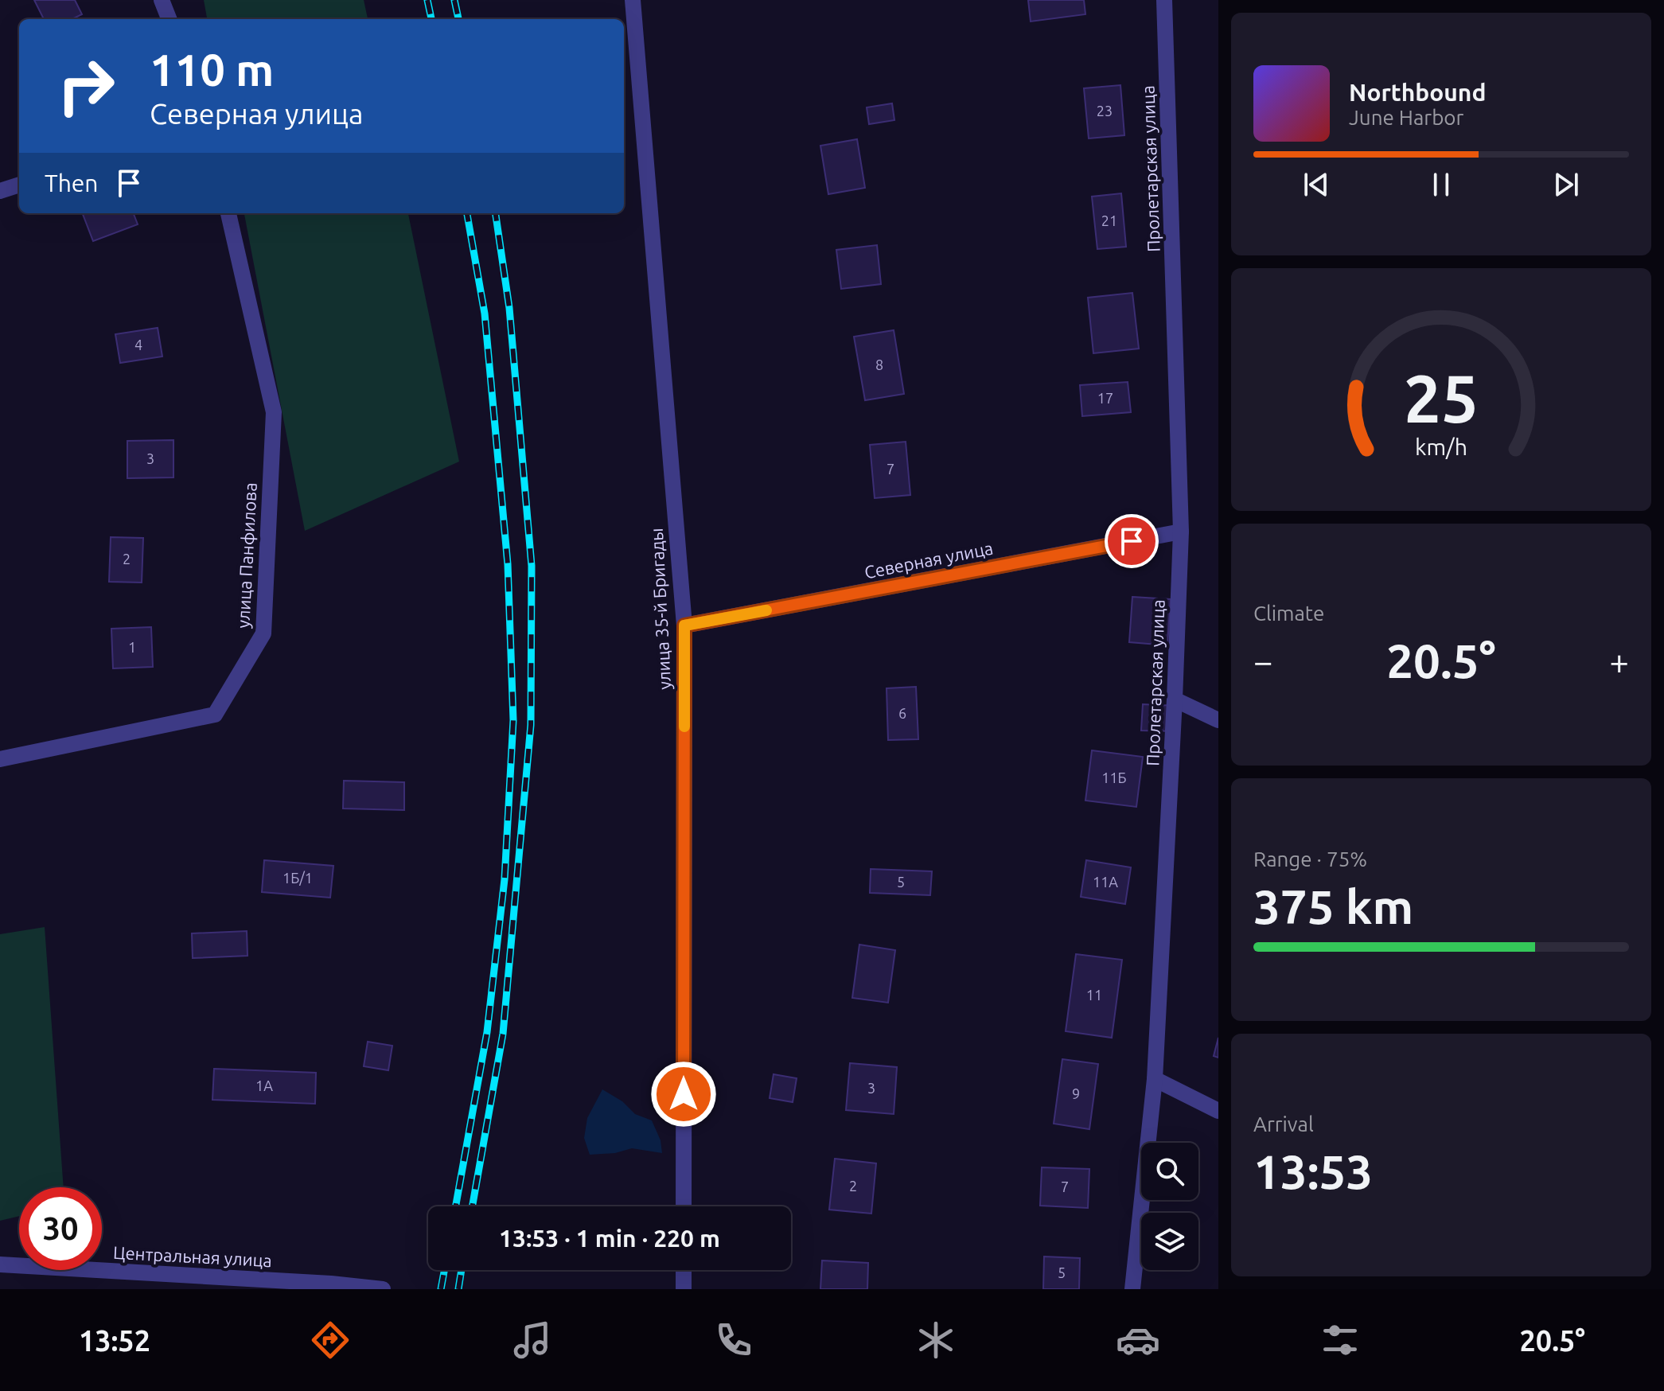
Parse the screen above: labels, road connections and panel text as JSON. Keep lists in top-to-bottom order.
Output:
{
  "streets": {
    "street": [
      "Пролетарская улица",
      "улица Панфилова",
      "Северная улица",
      "улица 35-й Бригады",
      "Центральная улица"
    ]
  },
  "crossings": [
    ["Пролетарская улица", "Северная улица"],
    ["Северная улица", "улица 35-й Бригады"]
  ],
  "house_numbers": [
    "23",
    "21",
    "4",
    "8",
    "17",
    "3",
    "7",
    "2",
    "1",
    "6",
    "11Б",
    "1Б/1",
    "5",
    "11А",
    "11",
    "1А",
    "3",
    "9",
    "2",
    "7",
    "5"
  ],
  "page": {
    "turn": ["110 m", "Северная улица"],
    "song": ["Northbound", "June Harbor"],
    "then": "Then",
    "tile": [
      "Climate",
      ["Range · 75%", "375 km"],
      ["Arrival", "13:53"]
    ],
    "heat": ["−", "20.5°", "+"],
    "limit": "30",
    "trip": "13:53 · 1 min · 220 m",
    "tabs": ["13:52", "20.5°"],
    "gauge": ["25", "km/h"]
  }
}
